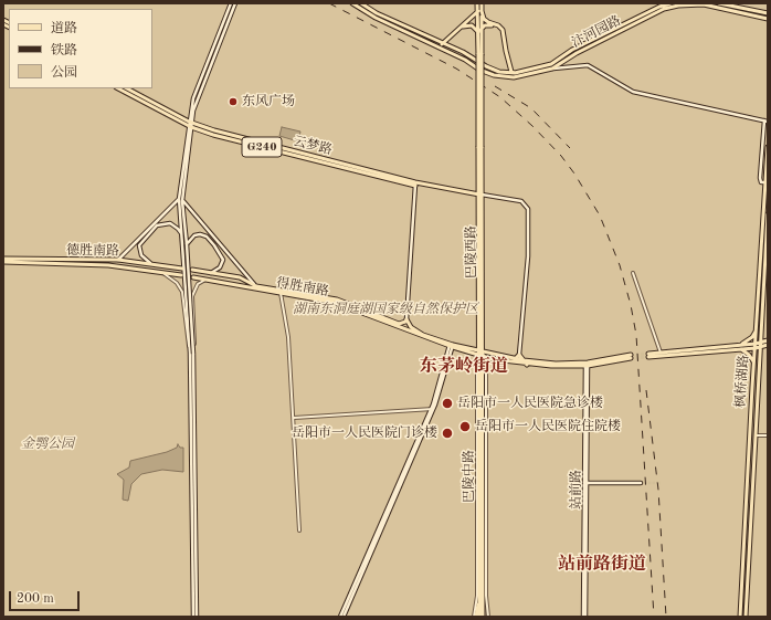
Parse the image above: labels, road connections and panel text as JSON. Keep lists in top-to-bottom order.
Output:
{
  "streets": {
    "main road": [
      "汴河园路",
      "G240",
      "德胜南路",
      "巴陵西路",
      "得胜南路",
      "枫桥湖路",
      "巴陵中路",
      "站前路"
    ]
  },
  "crossings": [
    ["G240", "巴陵西路"],
    ["巴陵西路", "得胜南路"],
    ["巴陵西路", "巴陵中路"],
    ["得胜南路", "巴陵中路"],
    ["得胜南路", "站前路"]
  ],
  "districts": ["东茅岭街道", "站前路街道"],
  "parks": ["湖南东洞庭湖国家级自然保护区", "金鹗公园"],
  "places": [
    "东风广场",
    "岳阳市一人民医院急诊楼",
    "岳阳市一人民医院住院楼",
    "岳阳市一人民医院门诊楼"
  ],
  "legend": ["道路", "铁路", "公园"],
  "scale_bar": "200 m"
}
